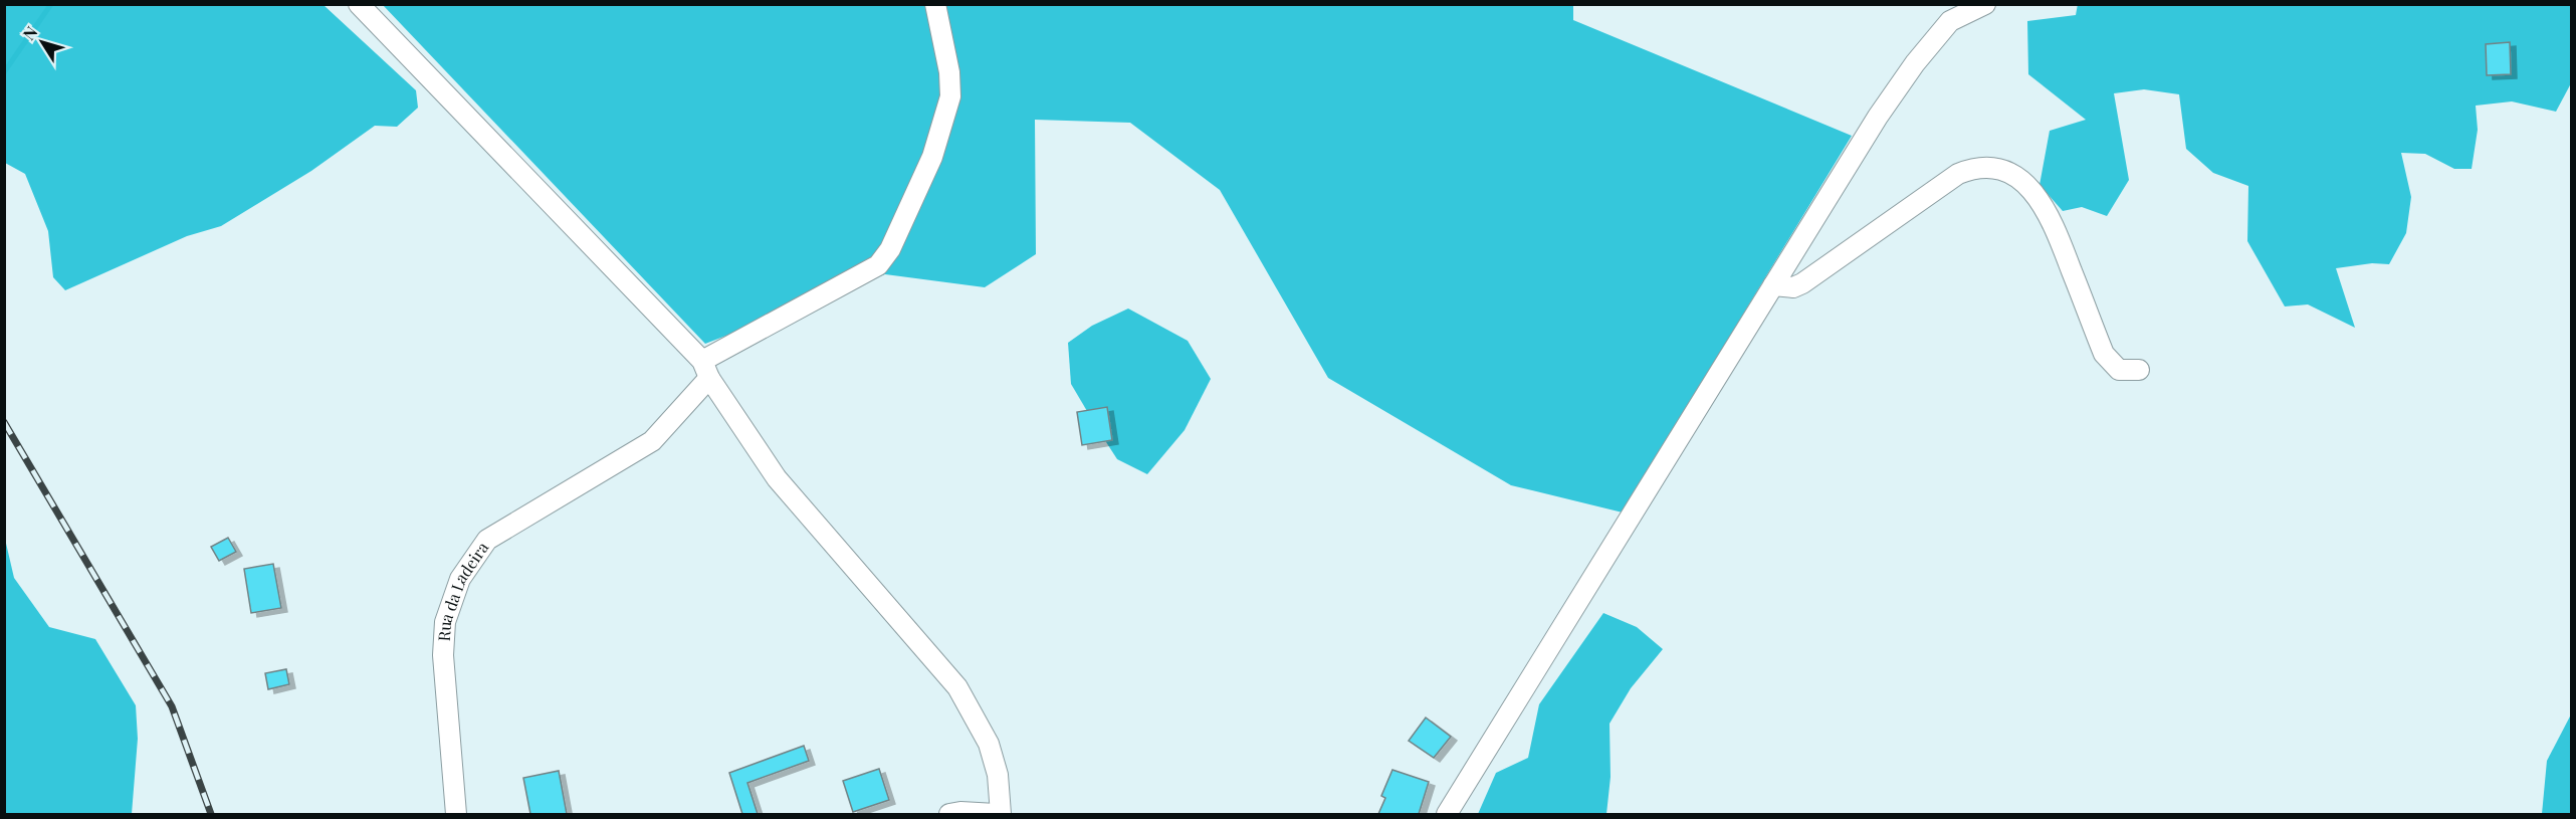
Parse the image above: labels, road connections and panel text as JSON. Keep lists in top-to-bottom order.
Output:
{
  "streets": {
    "street": ["Rua da Ladeira"]
  },
  "north": "top left"
}
